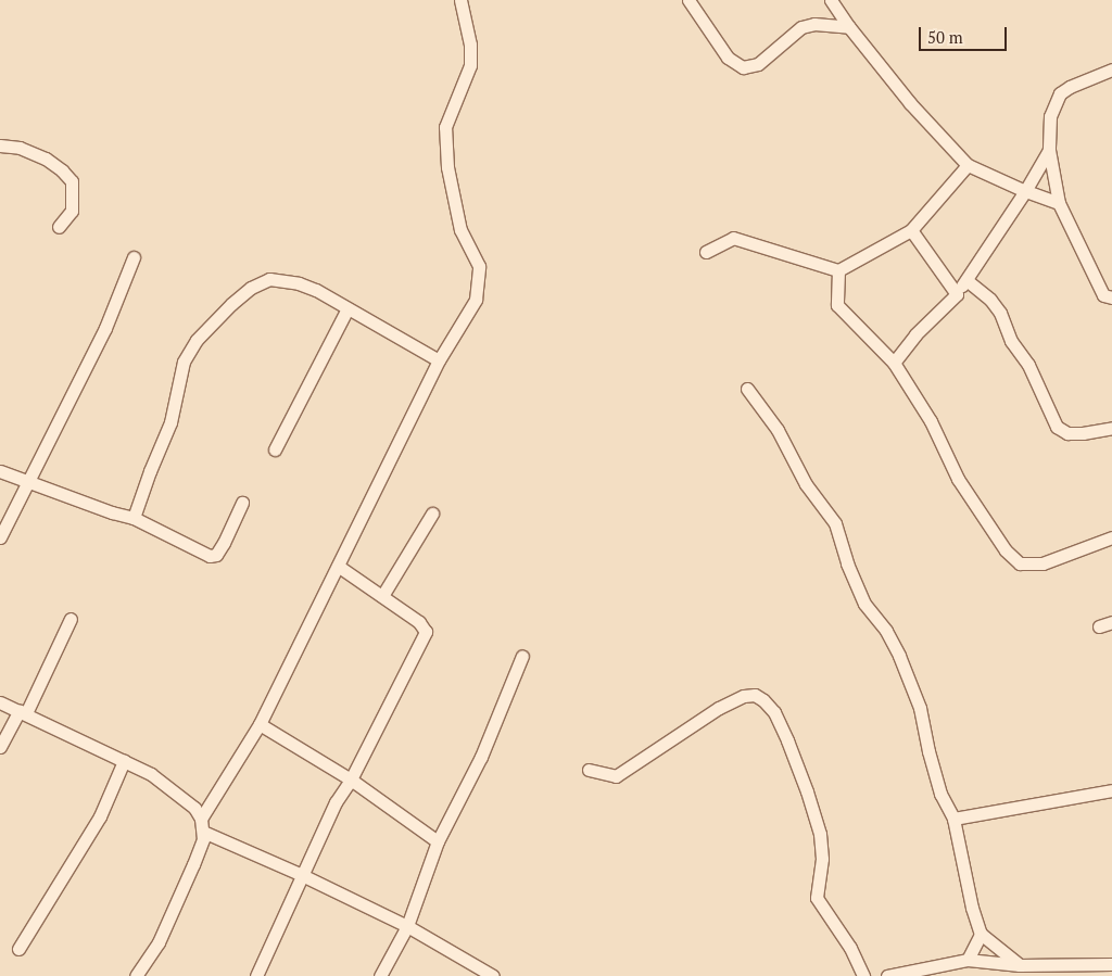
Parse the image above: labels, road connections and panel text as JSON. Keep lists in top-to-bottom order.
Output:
{
  "scale_bar": "50 m"
}
